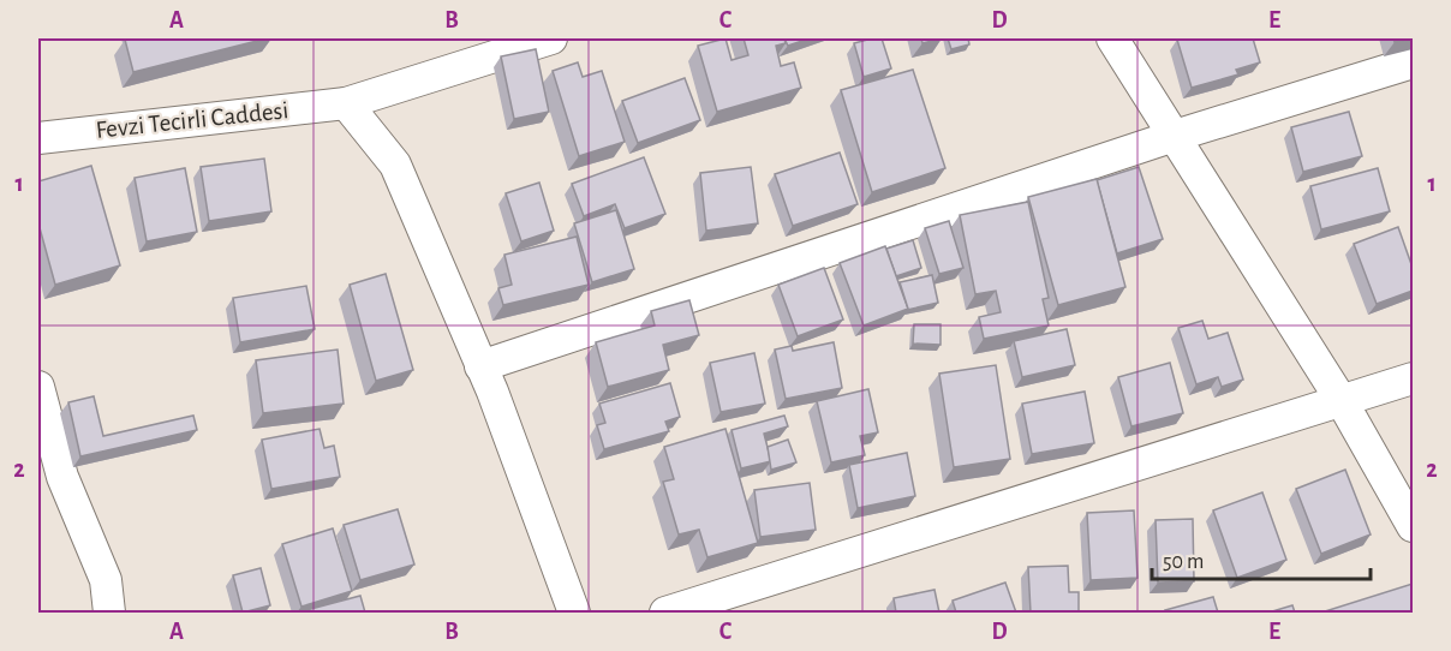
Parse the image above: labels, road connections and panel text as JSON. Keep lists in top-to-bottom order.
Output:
{
  "streets": {
    "street": ["Fevzi Tecirli Caddesi"]
  },
  "scale_bar": "50 m",
  "grid": {
    "columns": [
      "A",
      "B",
      "C",
      "D",
      "E"
    ],
    "rows": ["1", "2"]
  }
}
